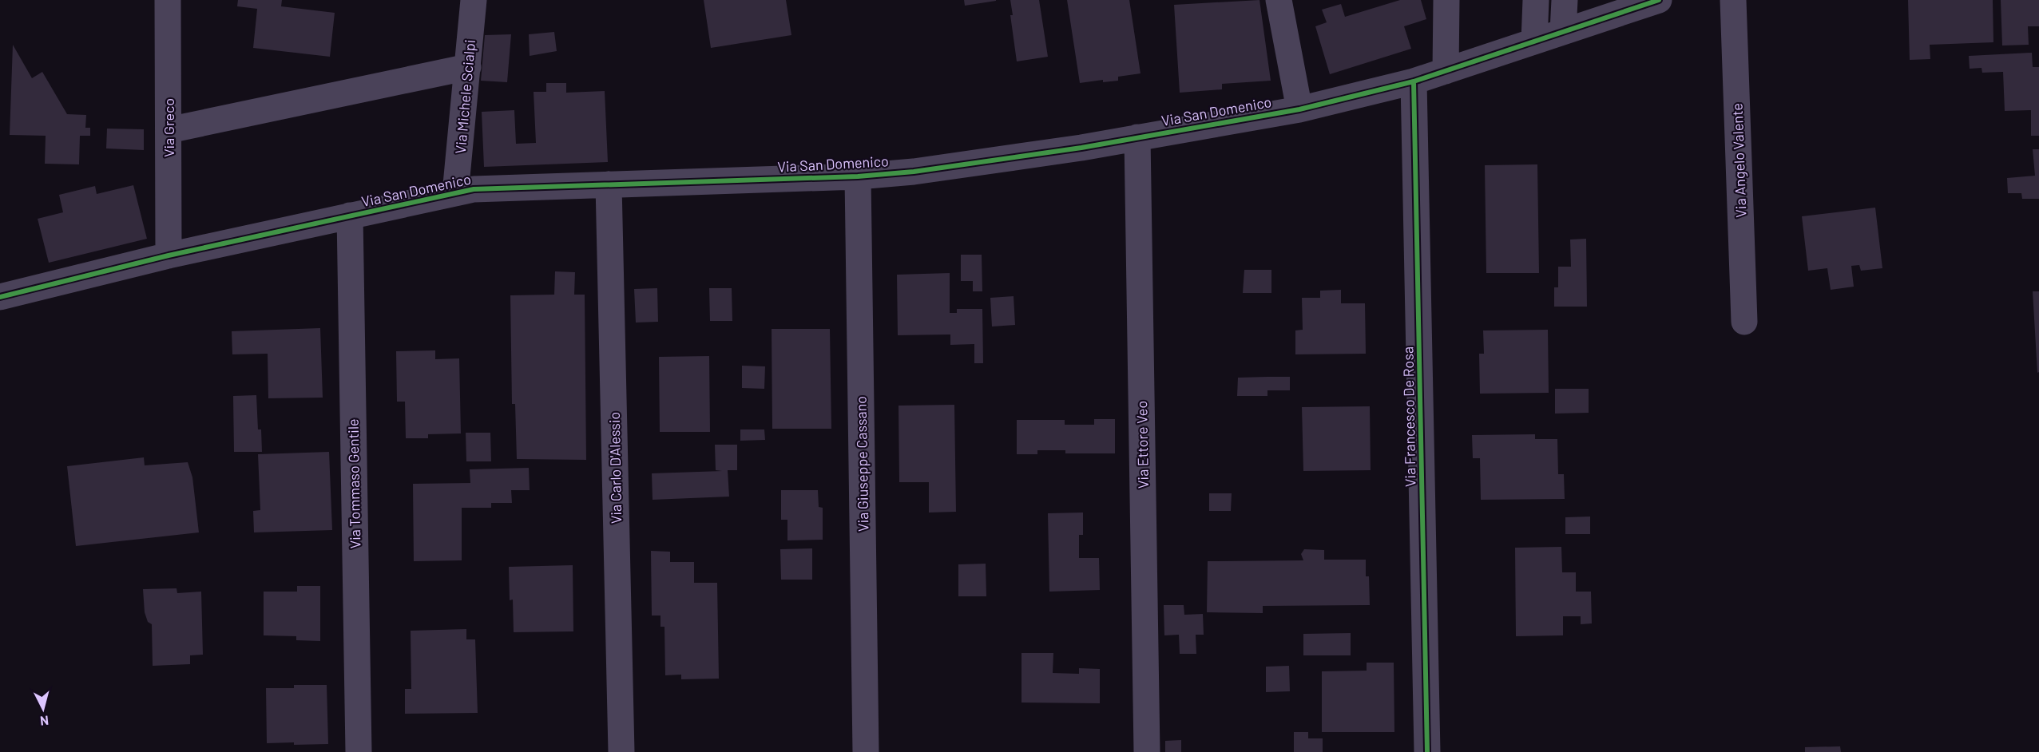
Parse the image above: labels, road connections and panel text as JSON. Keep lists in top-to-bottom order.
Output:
{
  "streets": {
    "street": [
      "Via Michele Scialpi",
      "Via San Domenico",
      "Via Greco",
      "Via Angelo Valente",
      "Via Francesco De Rosa",
      "Via Ettore Veo",
      "Via Giuseppe Cassano",
      "Via Carlo D'Alessio",
      "Via Tommaso Gentile"
    ]
  },
  "crossings": [
    ["Via Michele Scialpi", "Via San Domenico"],
    ["Via San Domenico", "Via Greco"],
    ["Via San Domenico", "Via Francesco De Rosa"],
    ["Via San Domenico", "Via Ettore Veo"],
    ["Via San Domenico", "Via Giuseppe Cassano"],
    ["Via San Domenico", "Via Carlo D'Alessio"],
    ["Via San Domenico", "Via Tommaso Gentile"]
  ],
  "north": "bottom"
}
